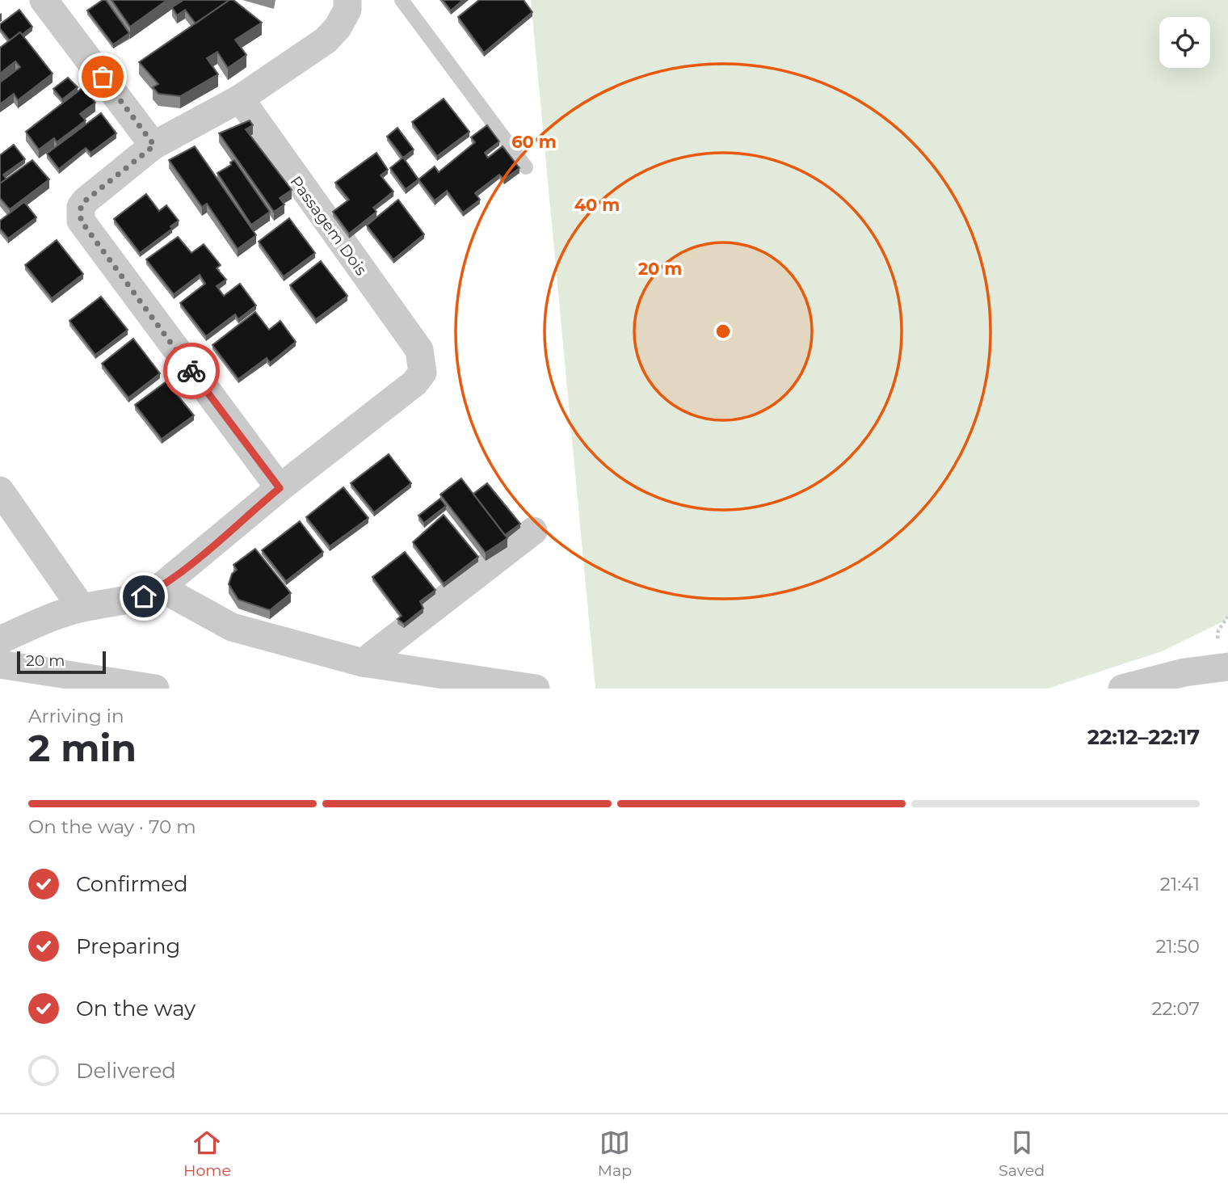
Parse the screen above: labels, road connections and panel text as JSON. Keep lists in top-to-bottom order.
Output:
{
  "streets": {
    "street": ["Passagem Dois"]
  },
  "scale_bar": "20 m",
  "page": {
    "scale": "20 m",
    "heading": ["2 min", "Arriving in", "22:12–22:17"],
    "bar": "On the way · 70 m",
    "list": [
      ["Confirmed", "21:41"],
      ["Preparing", "21:50"],
      ["On the way", "22:07"],
      "Delivered"
    ],
    "tabs": ["Home", "Map", "Saved"]
  },
  "rings": ["60 m", "40 m", "20 m"]
}
